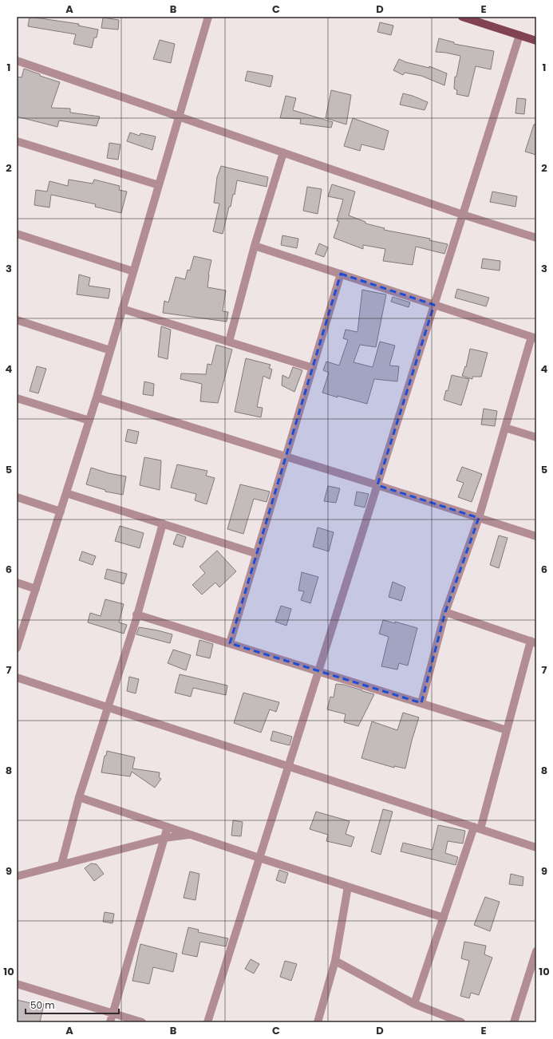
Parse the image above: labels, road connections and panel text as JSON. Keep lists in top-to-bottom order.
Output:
{
  "scale_bar": "50 m",
  "grid": {
    "columns": [
      "A",
      "B",
      "C",
      "D",
      "E"
    ],
    "rows": [
      "1",
      "2",
      "3",
      "4",
      "5",
      "6",
      "7",
      "8",
      "9",
      "10"
    ]
  }
}
